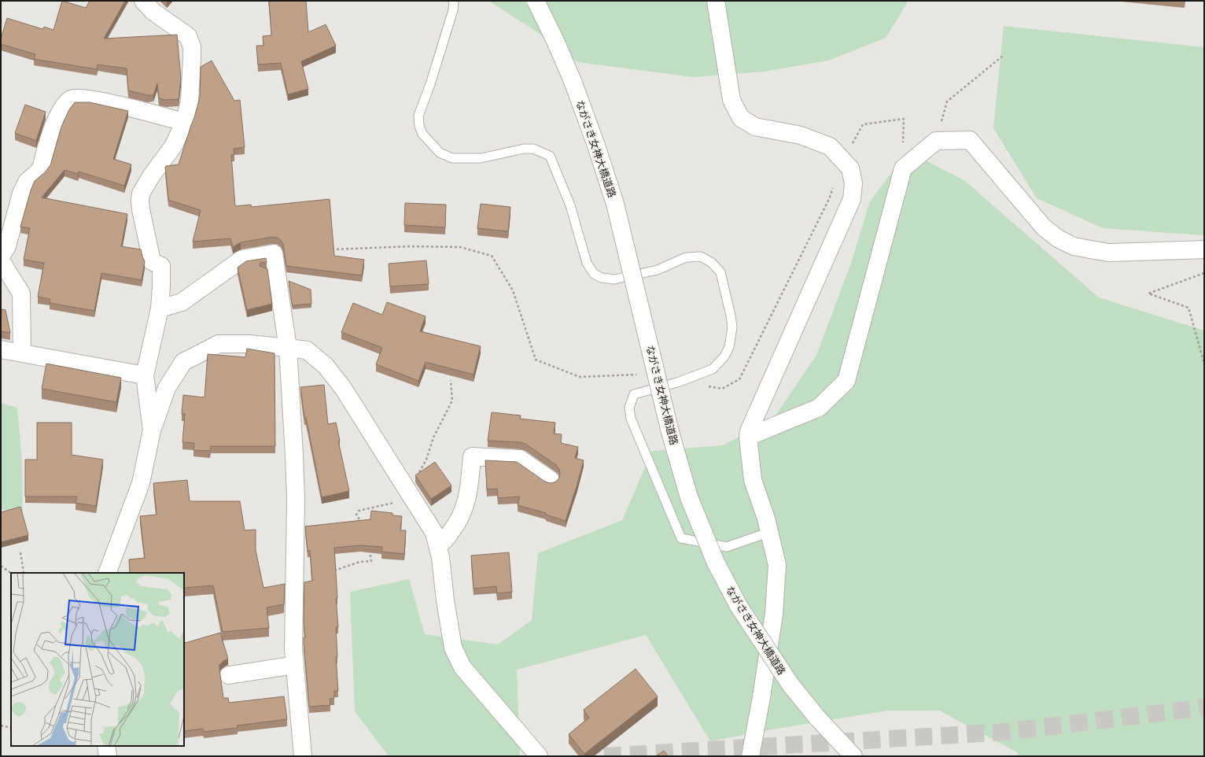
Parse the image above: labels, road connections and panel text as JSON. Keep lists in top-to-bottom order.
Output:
{
  "streets": {
    "street": ["ながさき女神大橋道路"]
  }
}
